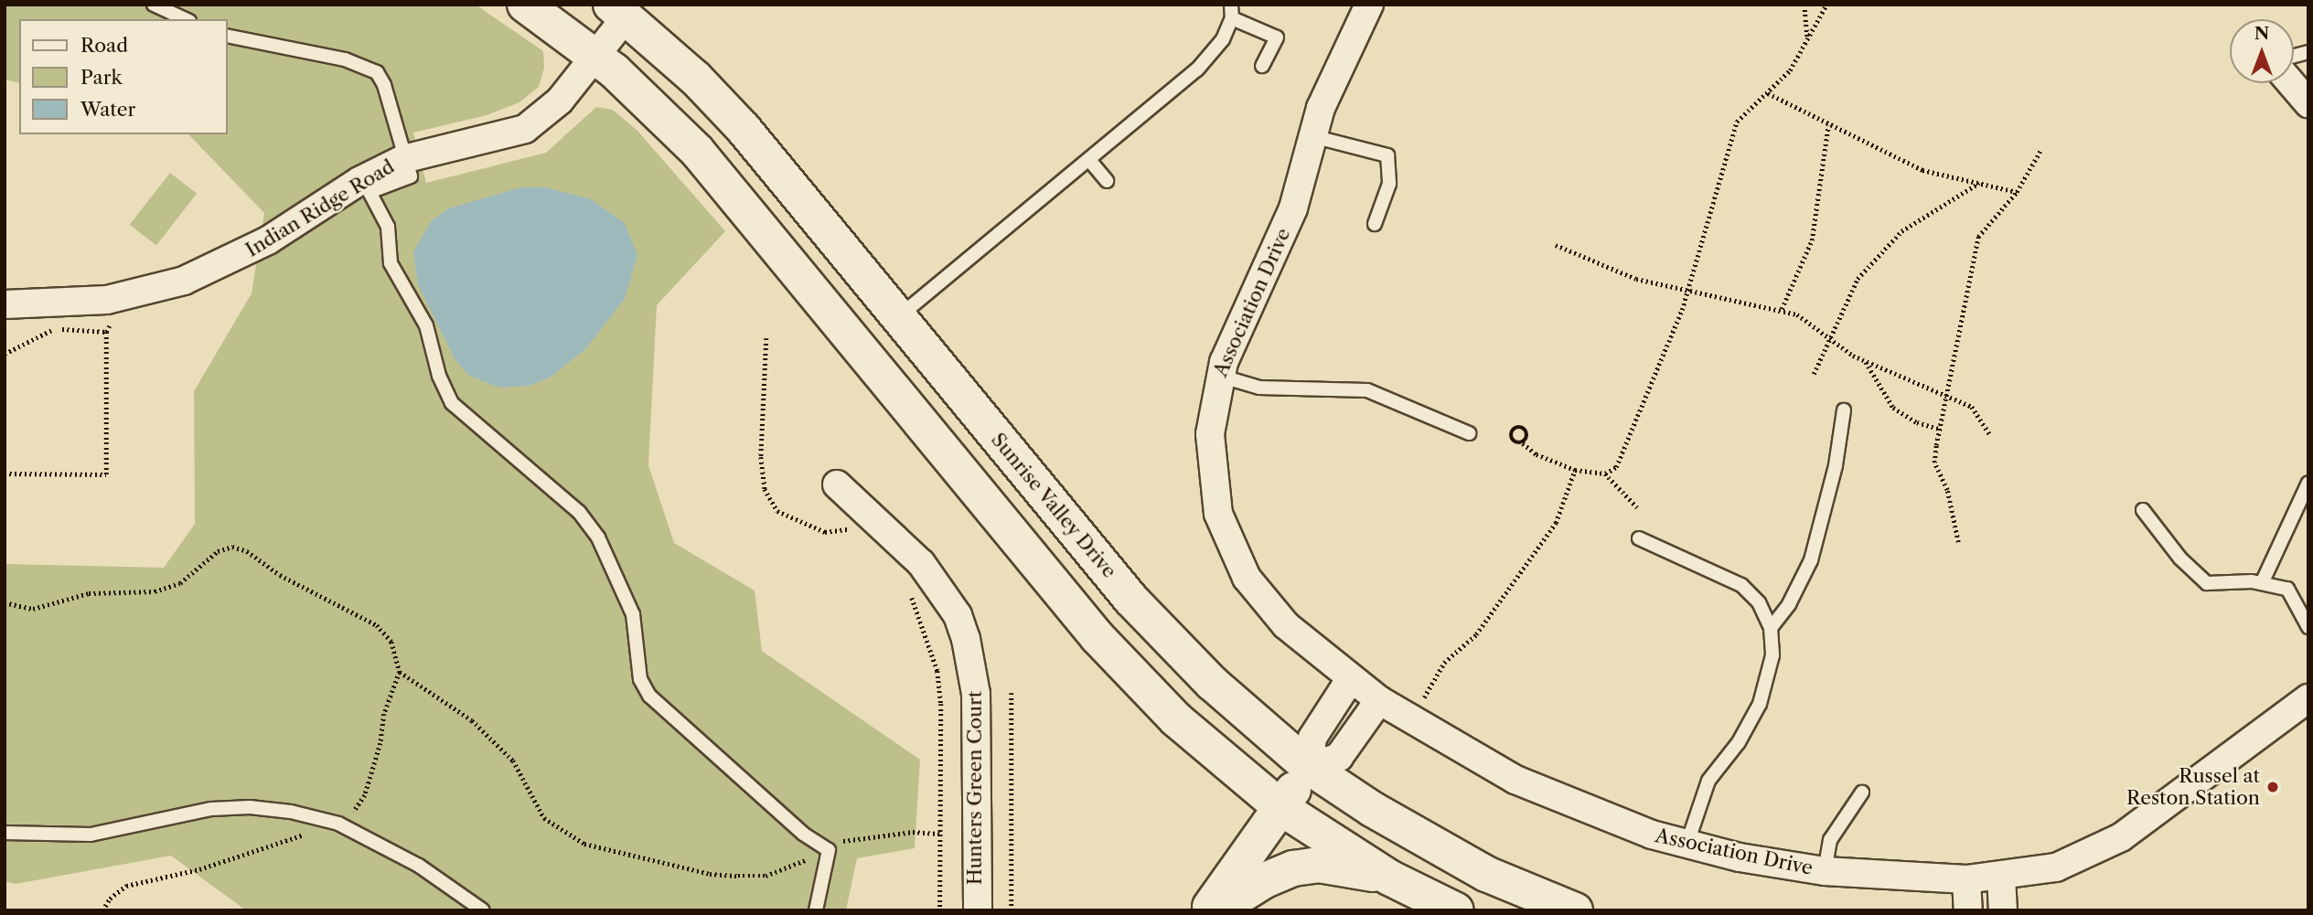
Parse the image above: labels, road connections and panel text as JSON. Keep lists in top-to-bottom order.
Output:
{
  "streets": {
    "main road": ["Sunrise Valley Drive"],
    "street": ["Indian Ridge Road", "Association Drive", "Hunters Green Court"]
  },
  "crossings": [
    ["Indian Ridge Road", "Sunrise Valley Drive"]
  ],
  "places": ["Russel at Reston Station"],
  "legend": ["Road", "Park", "Water"],
  "north": "top"
}
